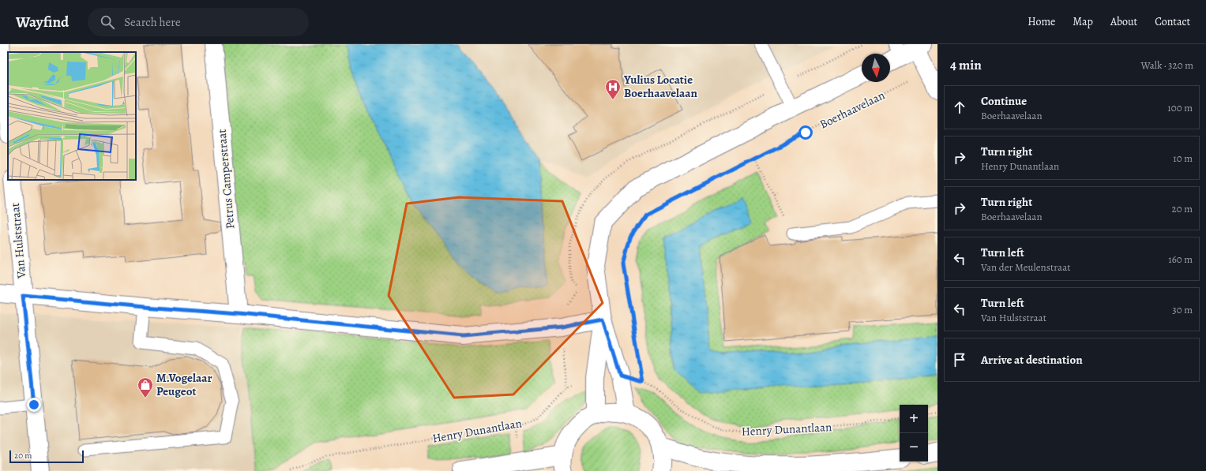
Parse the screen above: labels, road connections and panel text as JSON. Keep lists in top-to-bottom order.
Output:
{
  "streets": {
    "street": ["Petrus Camperstraat", "Van Hulststraat"],
    "path": ["Boerhaavelaan", "Henry Dunantlaan"]
  },
  "places": {
    "hospital": ["Yulius Locatie Boerhaavelaan"],
    "shop": ["M.Vogelaar Peugeot"]
  },
  "scale_bar": "20 m",
  "north": "bottom",
  "page": {
    "header": "Wayfind",
    "search": "Search here",
    "nav": [
      "Home",
      "Map",
      "About",
      "Contact"
    ],
    "heading": ["4 min", "Walk · 320 m"],
    "list": [
      ["Continue", "Boerhaavelaan", "100 m"],
      ["Turn right", "Henry Dunantlaan", "10 m"],
      ["Turn right", "Boerhaavelaan", "20 m"],
      ["Turn left", "Van der Meulenstraat", "160 m"],
      ["Turn left", "Van Hulststraat", "30 m"],
      "Arrive at destination"
    ],
    "map_buttons": ["+", "−"],
    "scale": "20 m"
  }
}
